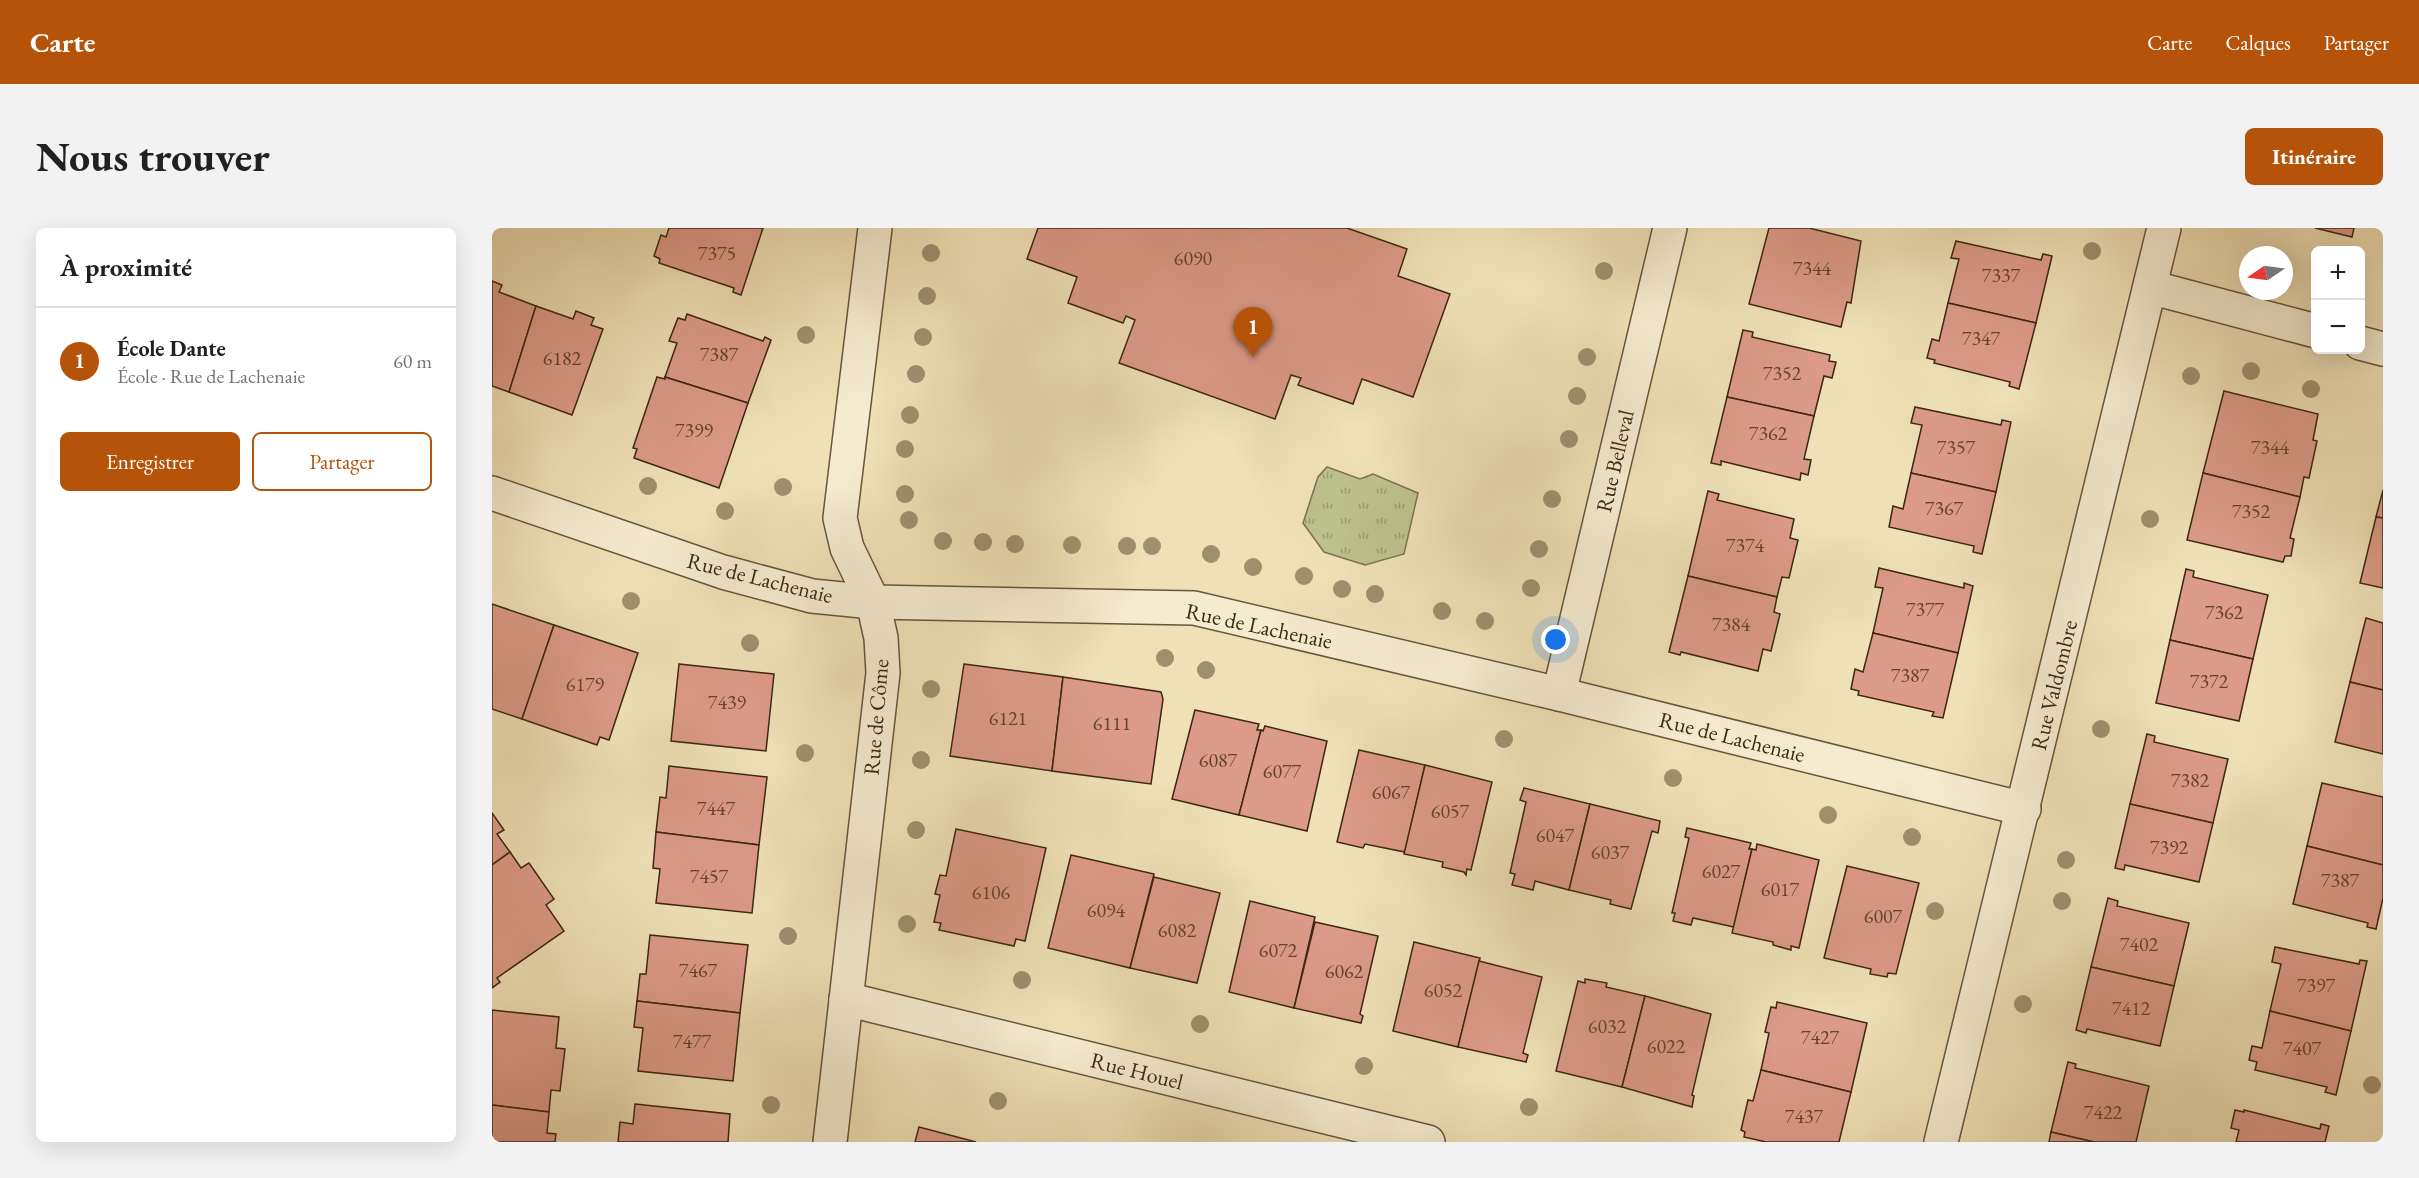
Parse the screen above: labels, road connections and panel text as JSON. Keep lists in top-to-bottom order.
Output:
{
  "streets": {
    "street": [
      "Rue Belleval",
      "Rue de Lachenaie",
      "Rue Valdombre",
      "Rue de Côme",
      "Rue Houel"
    ]
  },
  "crossings": [
    ["Rue Belleval", "Rue de Lachenaie"],
    ["Rue de Lachenaie", "Rue Valdombre"],
    ["Rue de Lachenaie", "Rue de Côme"],
    ["Rue de Côme", "Rue Houel"]
  ],
  "house_numbers": [
    "7375",
    "6090",
    "7344",
    "7337",
    "7347",
    "7387",
    "6182",
    "7352",
    "7399",
    "7362",
    "7357",
    "7344",
    "7367",
    "7352",
    "7374",
    "7377",
    "7362",
    "7384",
    "7387",
    "7372",
    "6179",
    "7439",
    "6121",
    "6111",
    "6087",
    "6077",
    "7382",
    "6067",
    "7447",
    "6057",
    "6047",
    "7392",
    "6037",
    "6027",
    "7457",
    "7387",
    "6017",
    "6106",
    "6094",
    "6007",
    "6082",
    "7402",
    "6072",
    "7467",
    "6062",
    "7397",
    "6052",
    "7412",
    "6032",
    "7427",
    "7477",
    "6022",
    "7407",
    "7422",
    "7437"
  ],
  "north": "left",
  "page": {
    "header": "Carte",
    "nav": ["Carte", "Calques", "Partager"],
    "buttons": [
      "Itinéraire",
      ["Enregistrer", "Partager"]
    ],
    "title": "Nous trouver",
    "heading": "À proximité",
    "map_buttons": ["+", "−"],
    "list": [
      {
        "mark": "1",
        "name": "École Dante",
        "note": "École · Rue de Lachenaie",
        "value": "60 m"
      }
    ],
    "pins": "1"
  }
}
